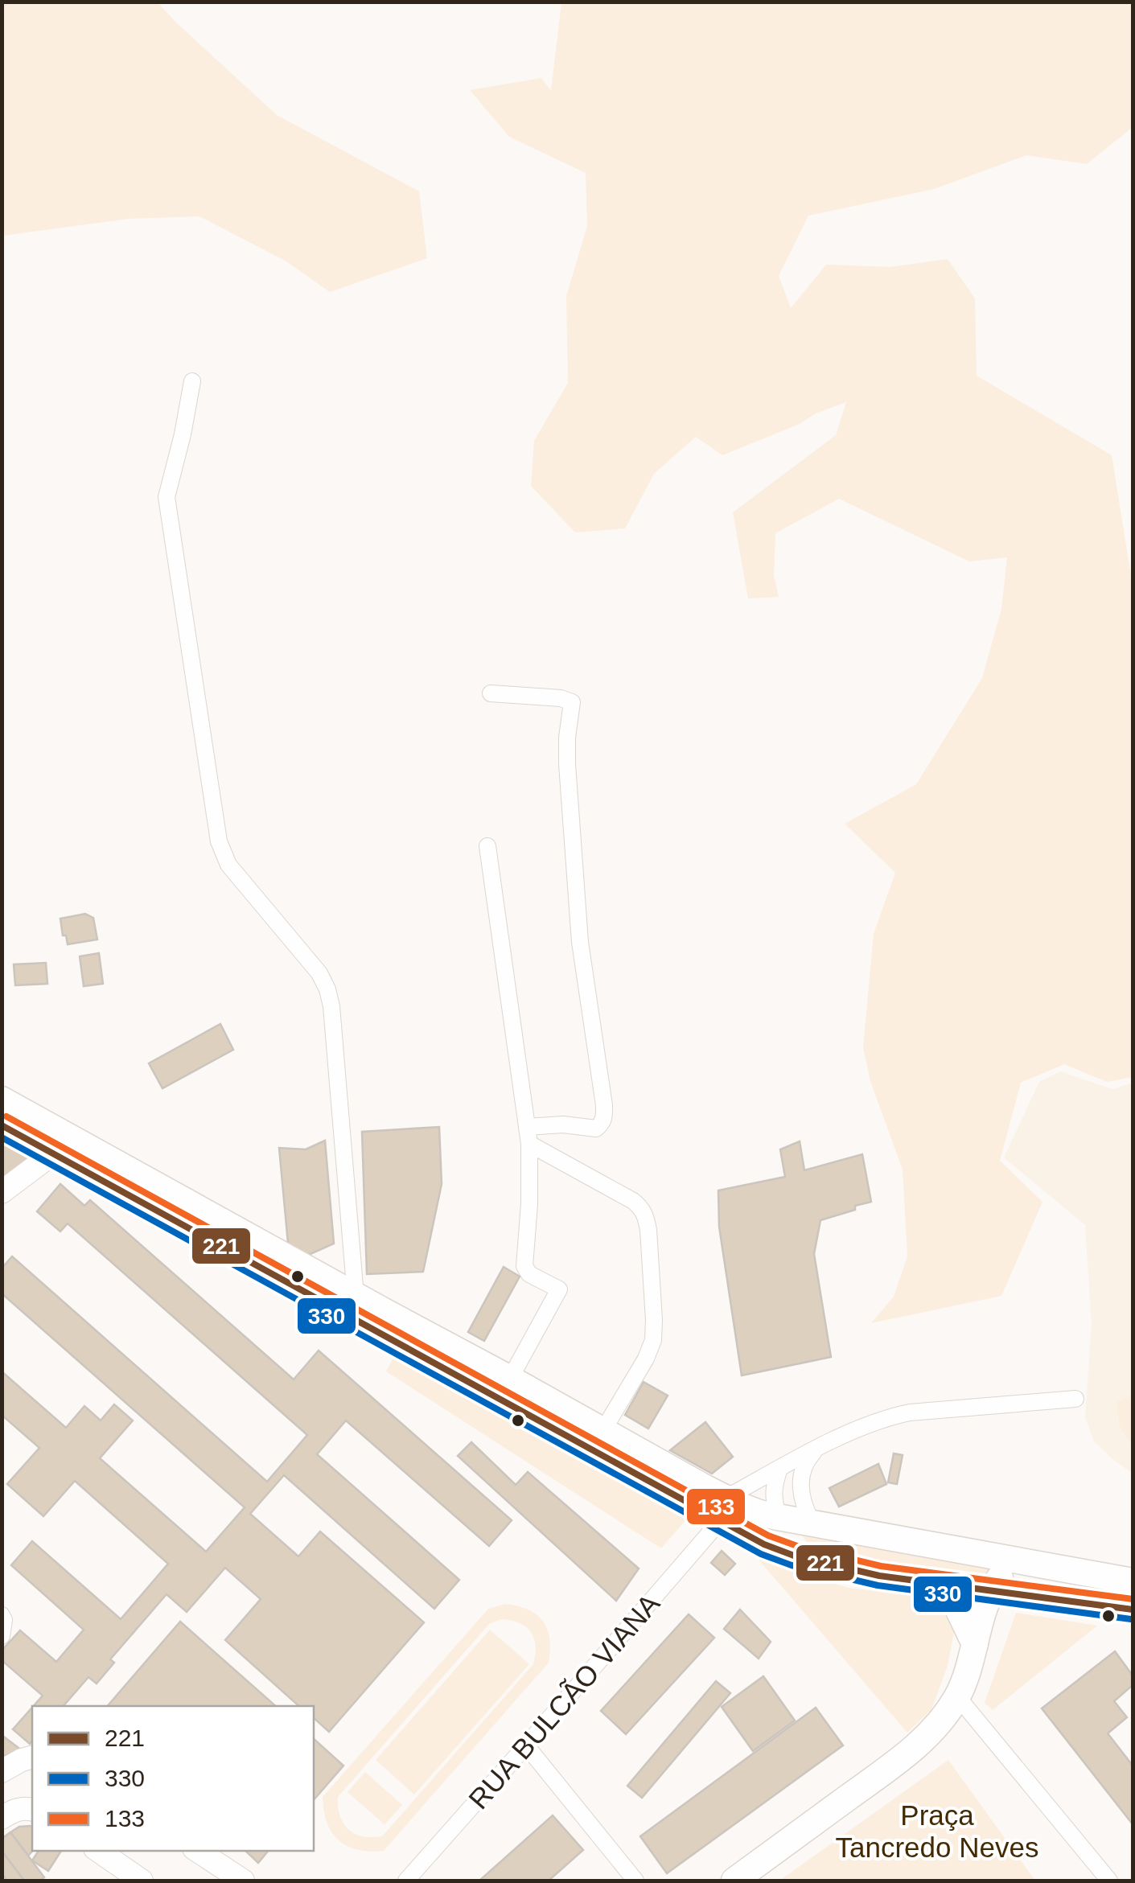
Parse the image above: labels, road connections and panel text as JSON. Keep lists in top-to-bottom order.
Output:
{
  "streets": {
    "street": ["RUA BULCÃO VIANA"]
  },
  "parks": ["Praça Tancredo Neves"],
  "lines": ["transit line 133", "transit line 221", "transit line 330"],
  "legend": ["221", "330", "133"]
}
